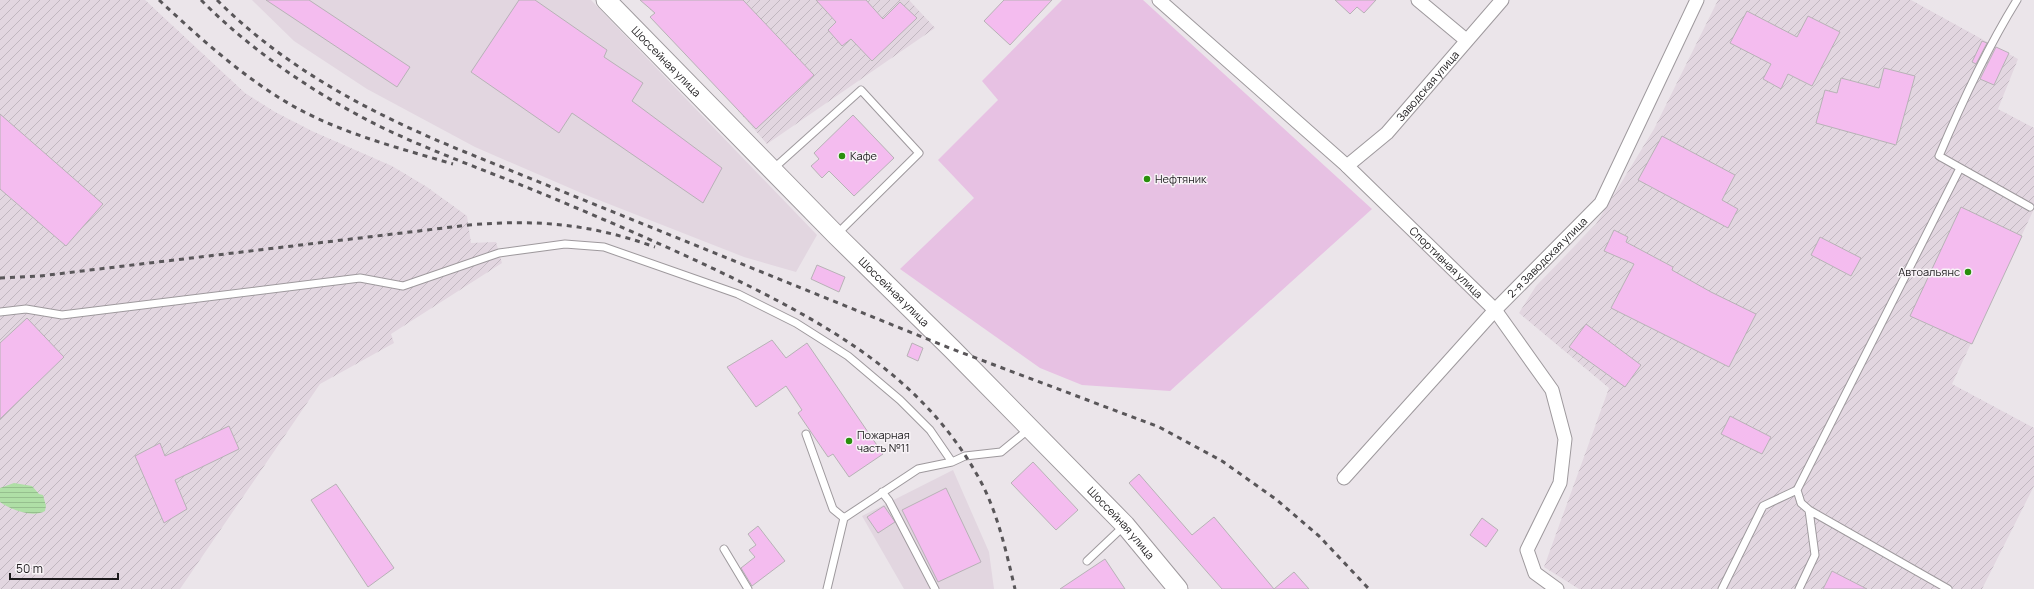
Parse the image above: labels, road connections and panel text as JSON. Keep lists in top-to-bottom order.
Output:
{
  "streets": {
    "main road": ["Шоссейная улица"],
    "street": ["Заводская улица", "2-я Заводская улица", "Спортивная улица"]
  },
  "crossings": [
    ["Заводская улица", "Спортивная улица"],
    ["2-я Заводская улица", "Спортивная улица"]
  ],
  "places": [
    "Кафе",
    "Нефтяник",
    "Автоальянс",
    "Пожарная часть №11"
  ],
  "scale_bar": "50 m"
}
